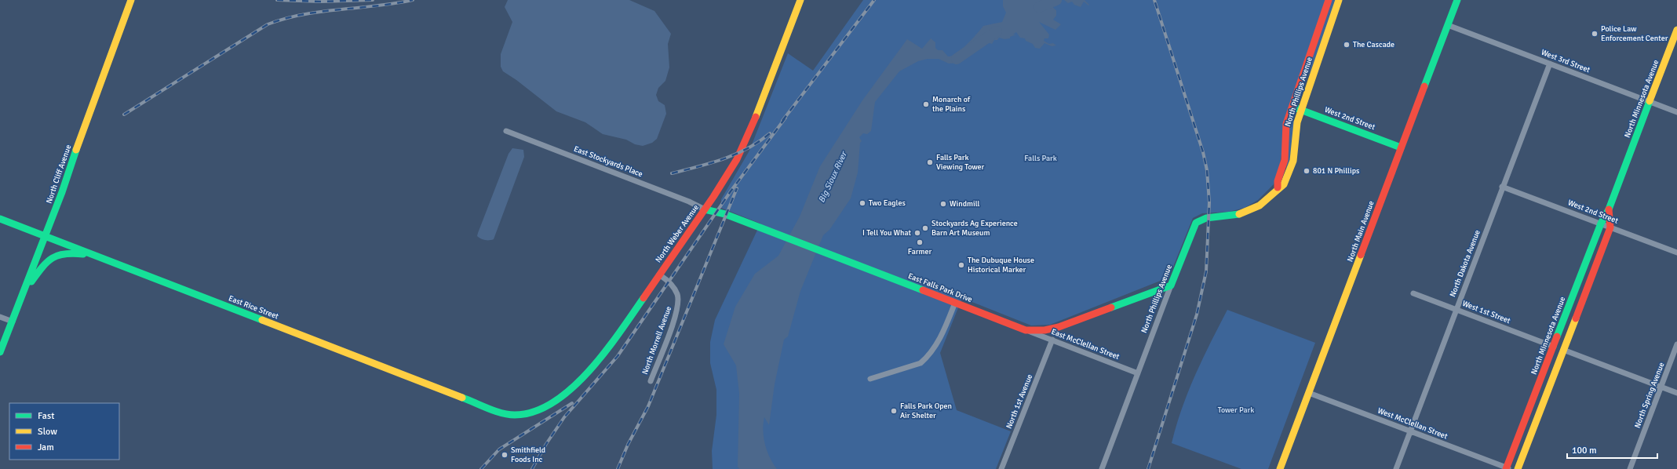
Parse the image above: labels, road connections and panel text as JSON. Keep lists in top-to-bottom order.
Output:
{
  "streets": {
    "street": [
      "West 3rd Street",
      "North Phillips Avenue",
      "North Minnesota Avenue",
      "West 2nd Street",
      "East Stockyards Place",
      "North Cliff Avenue",
      "North Main Avenue",
      "North Weber Avenue",
      "North Dakota Avenue",
      "East Falls Park Drive",
      "East Rice Street",
      "West 1st Street",
      "North Morrell Avenue",
      "East McClellan Street",
      "North Spring Avenue",
      "North 1st Avenue",
      "West McClellan Street"
    ]
  },
  "crossings": [
    ["West 3rd Street", "North Minnesota Avenue"],
    ["West 3rd Street", "North Main Avenue"],
    ["West 3rd Street", "North Dakota Avenue"],
    ["North Phillips Avenue", "West 2nd Street"],
    ["North Phillips Avenue", "East Falls Park Drive"],
    ["North Phillips Avenue", "East McClellan Street"],
    ["North Minnesota Avenue", "West 2nd Street"],
    ["North Minnesota Avenue", "West 1st Street"],
    ["North Minnesota Avenue", "West McClellan Street"],
    ["West 2nd Street", "North Main Avenue"],
    ["West 2nd Street", "North Dakota Avenue"],
    ["East Stockyards Place", "North Weber Avenue"],
    ["East Stockyards Place", "East Falls Park Drive"],
    ["North Cliff Avenue", "East Rice Street"],
    ["North Main Avenue", "West McClellan Street"],
    ["North Weber Avenue", "East Falls Park Drive"],
    ["North Weber Avenue", "East Rice Street"],
    ["North Weber Avenue", "North Morrell Avenue"],
    ["North Dakota Avenue", "West 1st Street"],
    ["North Dakota Avenue", "West McClellan Street"],
    ["East Falls Park Drive", "East McClellan Street"],
    ["East McClellan Street", "North 1st Avenue"]
  ],
  "water": ["Big Sioux River"],
  "parks": ["Falls Park", "Tower Park"],
  "places": [
    "Police Law Enforcement Center",
    "The Cascade",
    "Monarch of the Plains",
    "Falls Park Viewing Tower",
    "801 N Phillips",
    "Two Eagles",
    "Windmill",
    "Stockyards Ag Experience Barn Art Museum",
    "I Tell You What",
    "Farmer",
    "The Dubuque House Historical Marker",
    "Falls Park Open Air Shelter",
    "Smithfield Foods Inc"
  ],
  "legend": ["Fast", "Slow", "Jam"],
  "scale_bar": "100 m"
}
